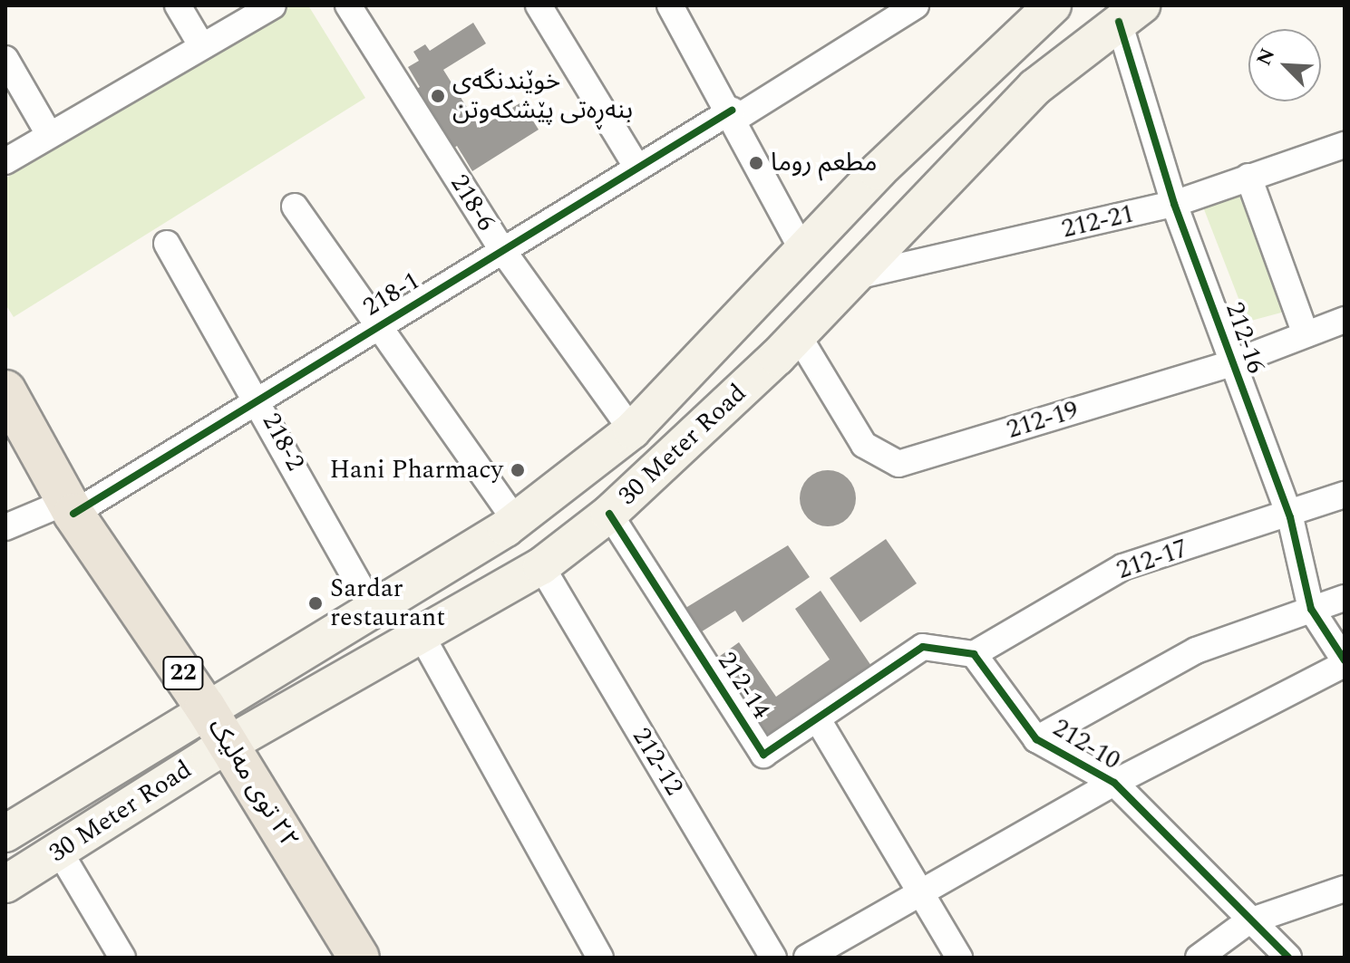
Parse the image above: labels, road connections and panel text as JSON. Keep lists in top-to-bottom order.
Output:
{
  "streets": {
    "main road": ["30 Meter Road", "22", "٢٢ توی مەلیک"],
    "street": [
      "218-6",
      "212-21",
      "218-1",
      "212-16",
      "212-19",
      "218-2",
      "212-17",
      "212-14",
      "212-10",
      "212-12"
    ]
  },
  "crossings": [
    ["218-6", "218-1"],
    ["218-6", "30 Meter Road"],
    ["212-21", "212-16"],
    ["212-21", "30 Meter Road"],
    ["218-1", "218-2"],
    ["218-1", "٢٢ توی مەلیک"],
    ["212-16", "212-19"],
    ["212-16", "30 Meter Road"],
    ["212-16", "212-17"],
    ["212-19", "30 Meter Road"],
    ["218-2", "30 Meter Road"],
    ["30 Meter Road", "212-14"],
    ["30 Meter Road", "212-12"],
    ["30 Meter Road", "٢٢ توی مەلیک"],
    ["212-17", "212-14"],
    ["212-17", "212-10"],
    ["212-14", "212-10"]
  ],
  "places": [
    "خوێندنگەی بنەڕەتی پێشکەوتن",
    "مطعم روما",
    "Hani Pharmacy",
    "Sardar restaurant"
  ],
  "north": "top left"
}
